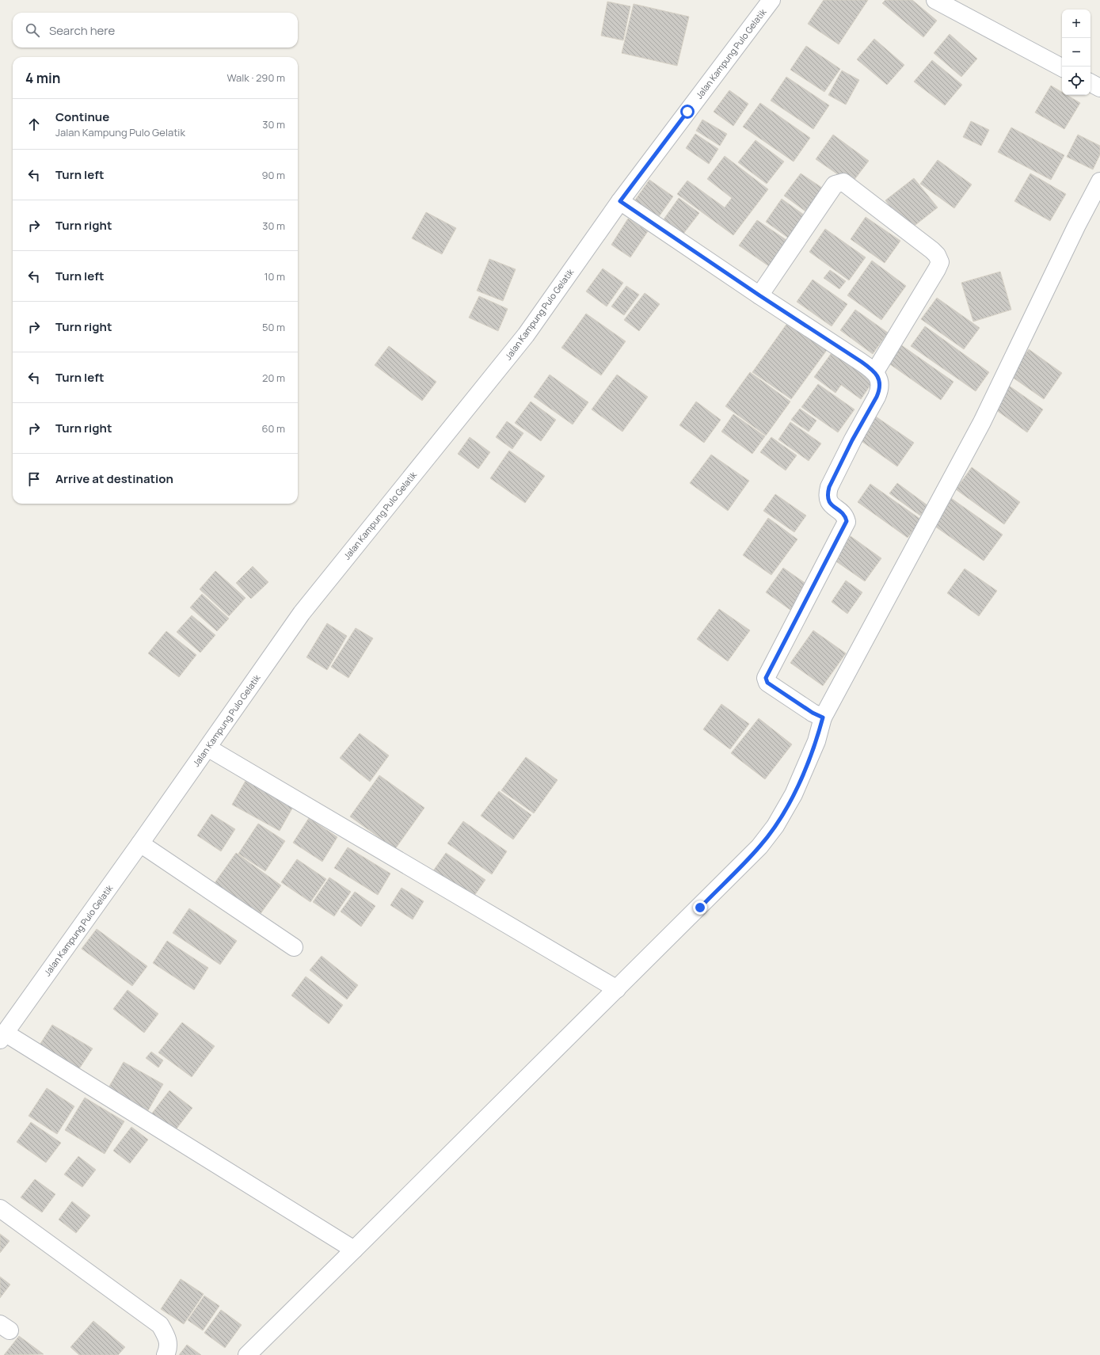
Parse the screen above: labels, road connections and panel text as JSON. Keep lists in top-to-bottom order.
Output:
{
  "streets": {
    "street": ["Jalan Kampung Pulo Gelatik"]
  },
  "page": {
    "map_buttons": ["+", "−"],
    "search": "Search here",
    "heading": ["4 min", "Walk · 290 m"],
    "list": [
      ["Continue", "Jalan Kampung Pulo Gelatik", "30 m"],
      ["Turn left", "90 m"],
      ["Turn right", "30 m"],
      ["Turn left", "10 m"],
      ["Turn right", "50 m"],
      ["Turn left", "20 m"],
      ["Turn right", "60 m"],
      "Arrive at destination"
    ]
  }
}
